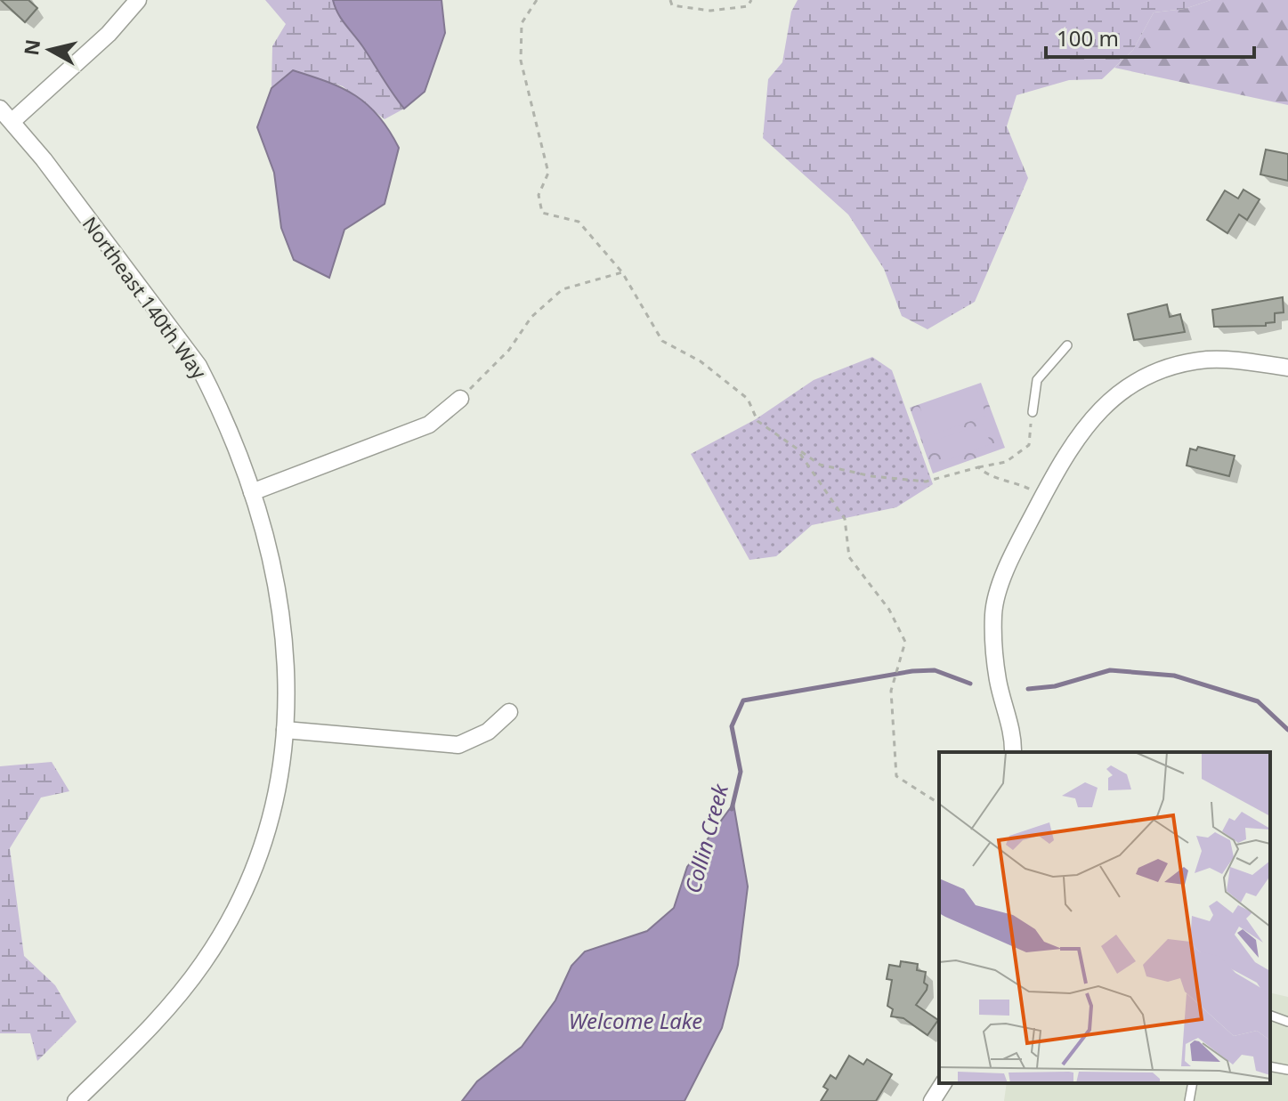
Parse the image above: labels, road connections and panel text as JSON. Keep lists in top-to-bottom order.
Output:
{
  "streets": {
    "street": ["Northeast 140th Way"]
  },
  "water": ["Collin Creek", "Welcome Lake"],
  "scale_bar": "100 m",
  "north": "left"
}
